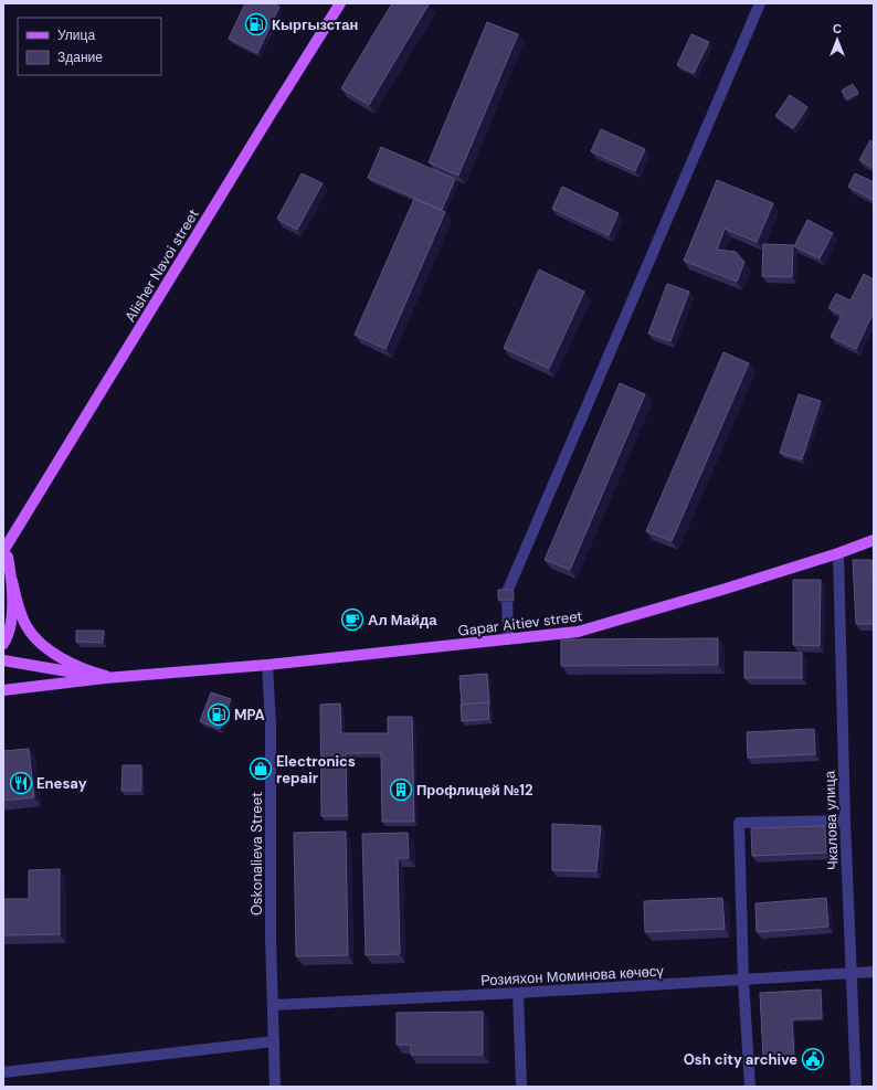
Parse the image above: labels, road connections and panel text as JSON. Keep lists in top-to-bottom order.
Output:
{
  "streets": {
    "main road": ["Alisher Navoi street", "Gapar Aitiev street"],
    "street": ["Чкалова улица", "Oskonalieva Street", "Розияхон Моминова көчөсү"]
  },
  "crossings": [
    ["Gapar Aitiev street", "Чкалова улица"],
    ["Gapar Aitiev street", "Oskonalieva Street"],
    ["Чкалова улица", "Розияхон Моминова көчөсү"],
    ["Oskonalieva Street", "Розияхон Моминова көчөсү"]
  ],
  "places": {
    "fuel station": ["Кыргызстан", "MPA"],
    "cafe": ["Ал Майда"],
    "shop": ["Electronics repair"],
    "restaurant": ["Enesay"],
    "building": ["Профлицей №12"],
    "public building": ["Osh city archive"]
  },
  "legend": ["Улица", "Здание"],
  "north": "top"
}
